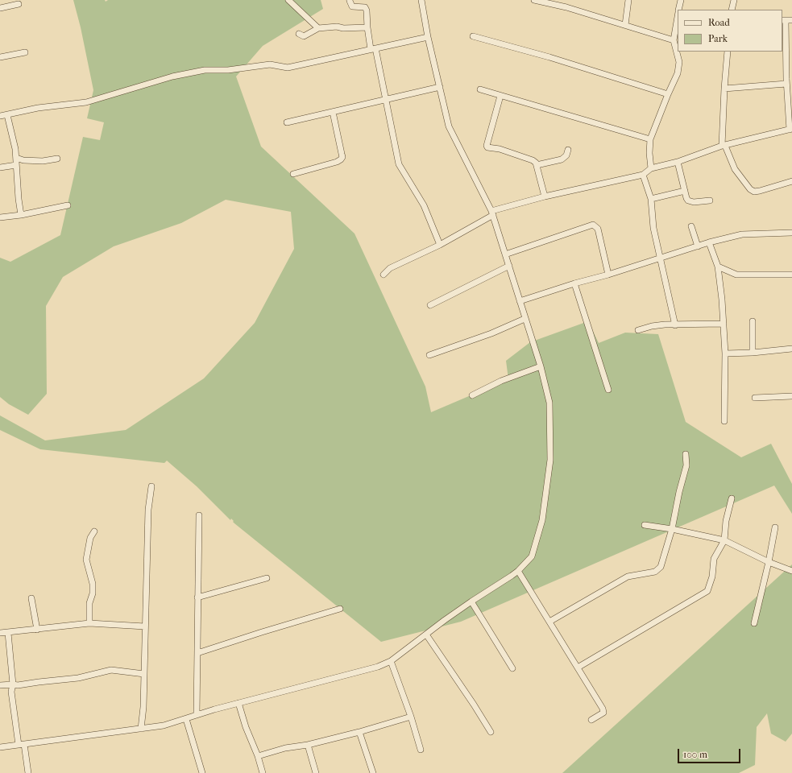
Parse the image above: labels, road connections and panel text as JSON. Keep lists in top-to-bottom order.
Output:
{
  "legend": ["Road", "Park"],
  "scale_bar": "100 m"
}
